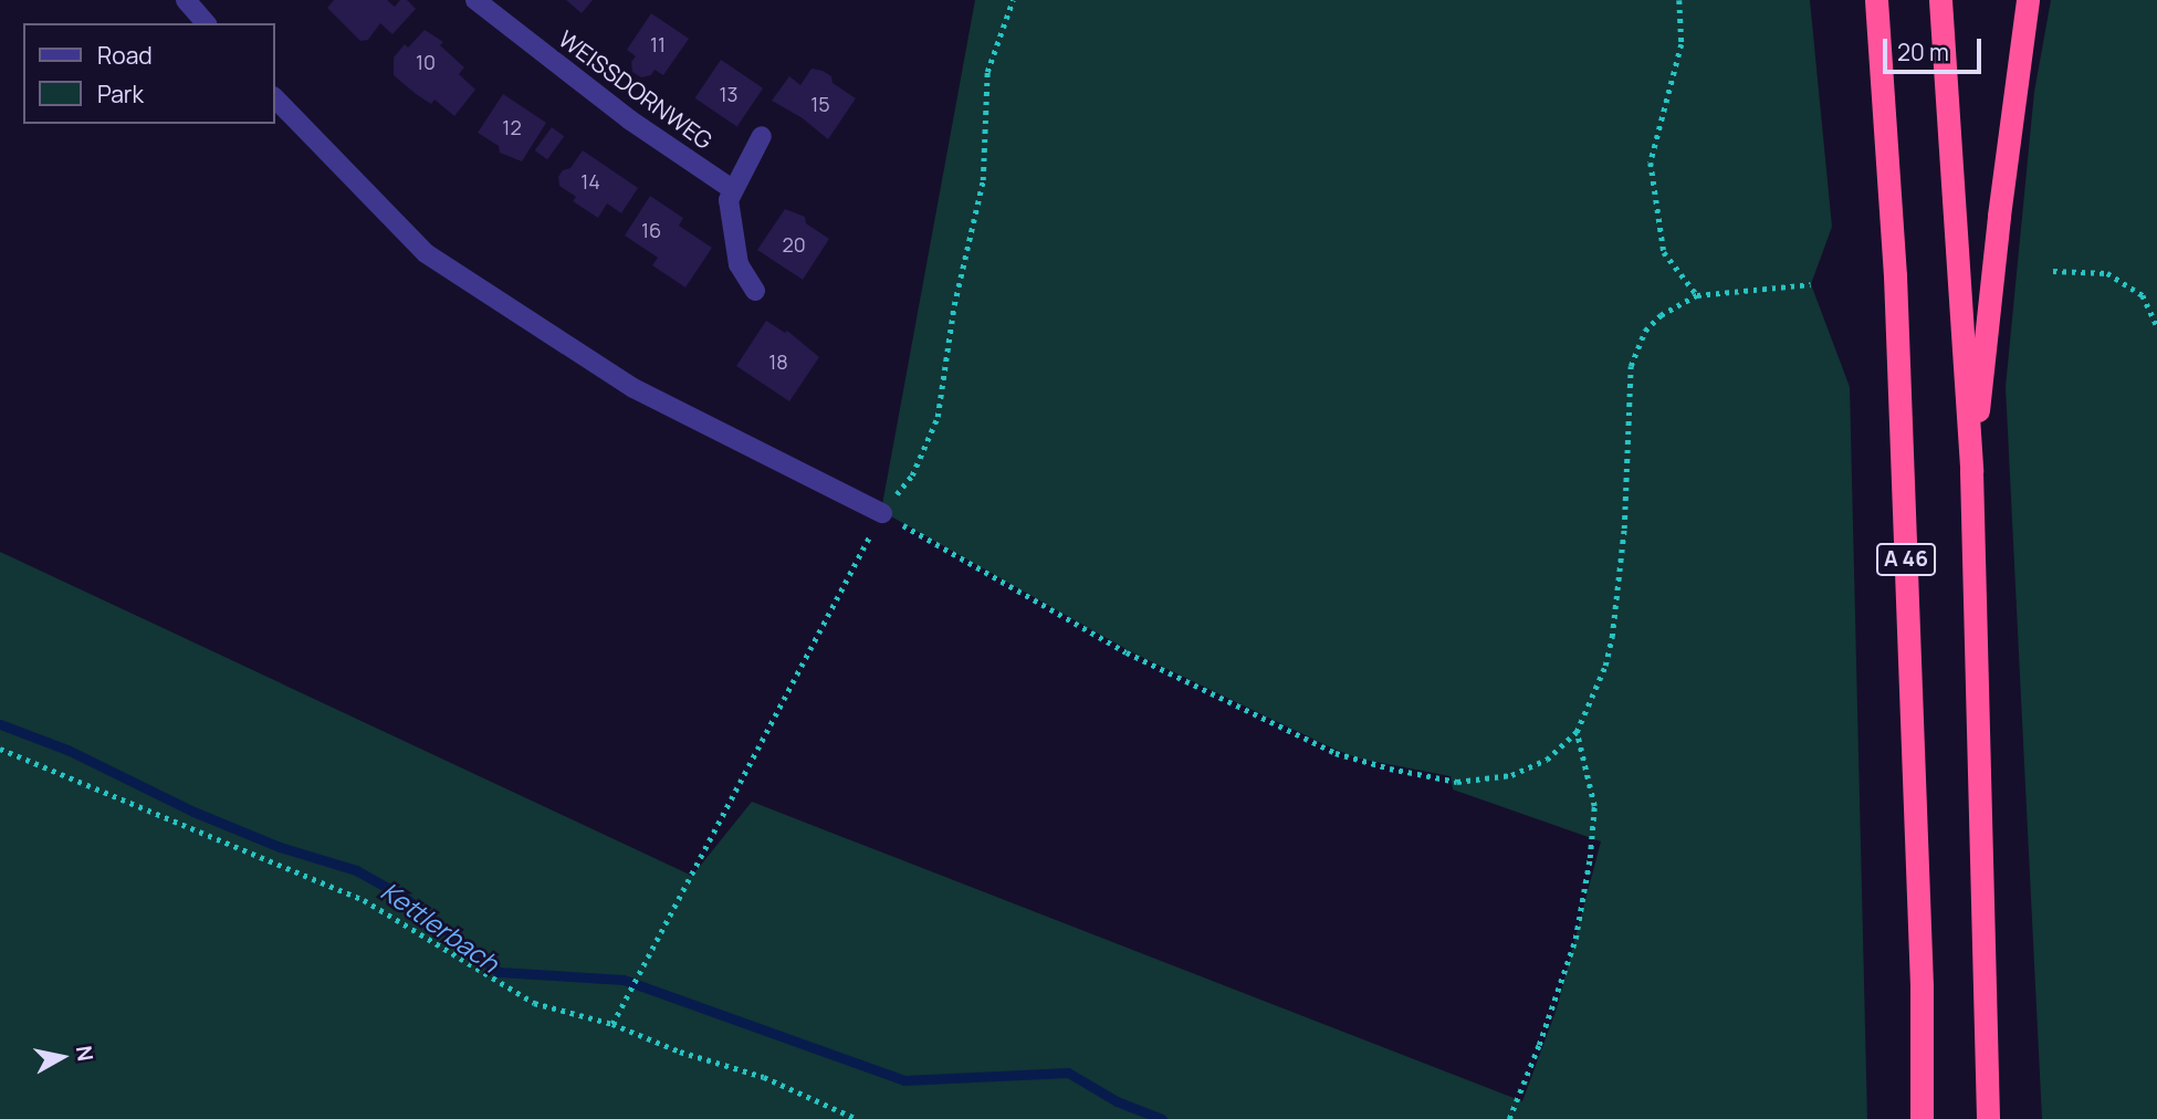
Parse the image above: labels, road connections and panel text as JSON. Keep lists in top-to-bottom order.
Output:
{
  "streets": {
    "highway": ["A 46"],
    "street": ["WEISSDORNWEG"]
  },
  "water": ["Kettlerbach"],
  "house_numbers": [
    "11",
    "10",
    "13",
    "15",
    "12",
    "14",
    "16",
    "20",
    "18"
  ],
  "legend": ["Road", "Park"],
  "scale_bar": "20 m",
  "north": "right"
}
